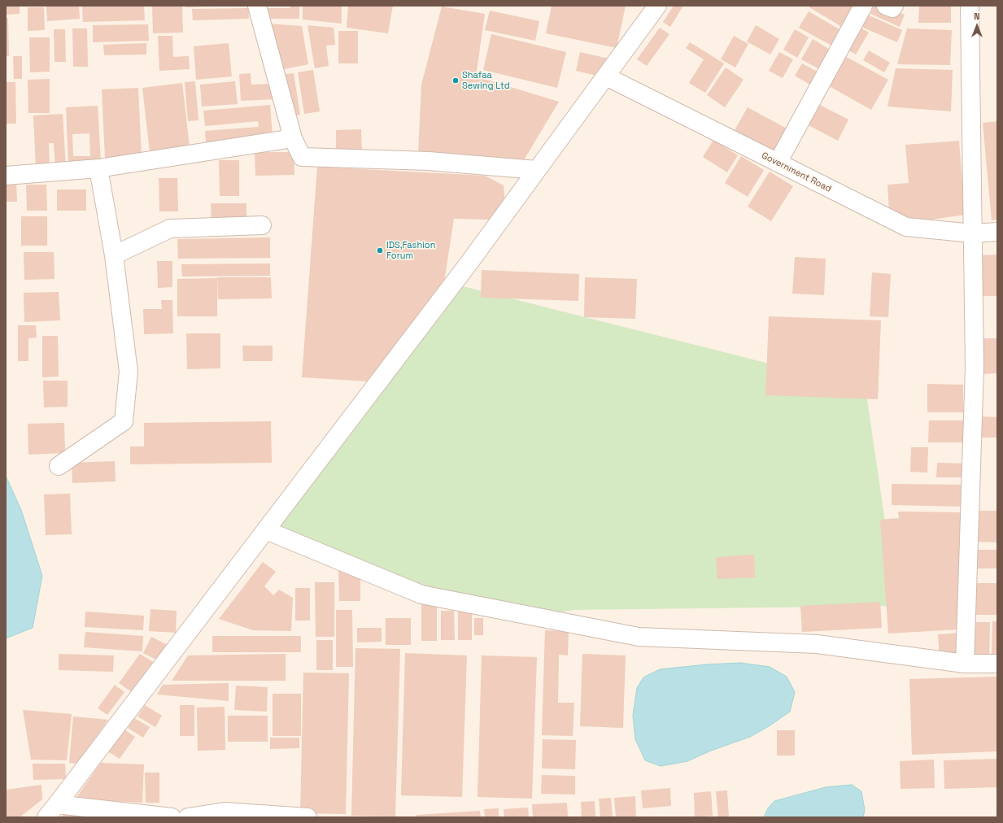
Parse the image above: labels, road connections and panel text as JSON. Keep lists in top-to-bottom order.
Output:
{
  "streets": {
    "street": ["Government Road"]
  },
  "places": ["Shafaa Sewing Ltd", "IDS,Fashion Forum"],
  "north": "top"
}
